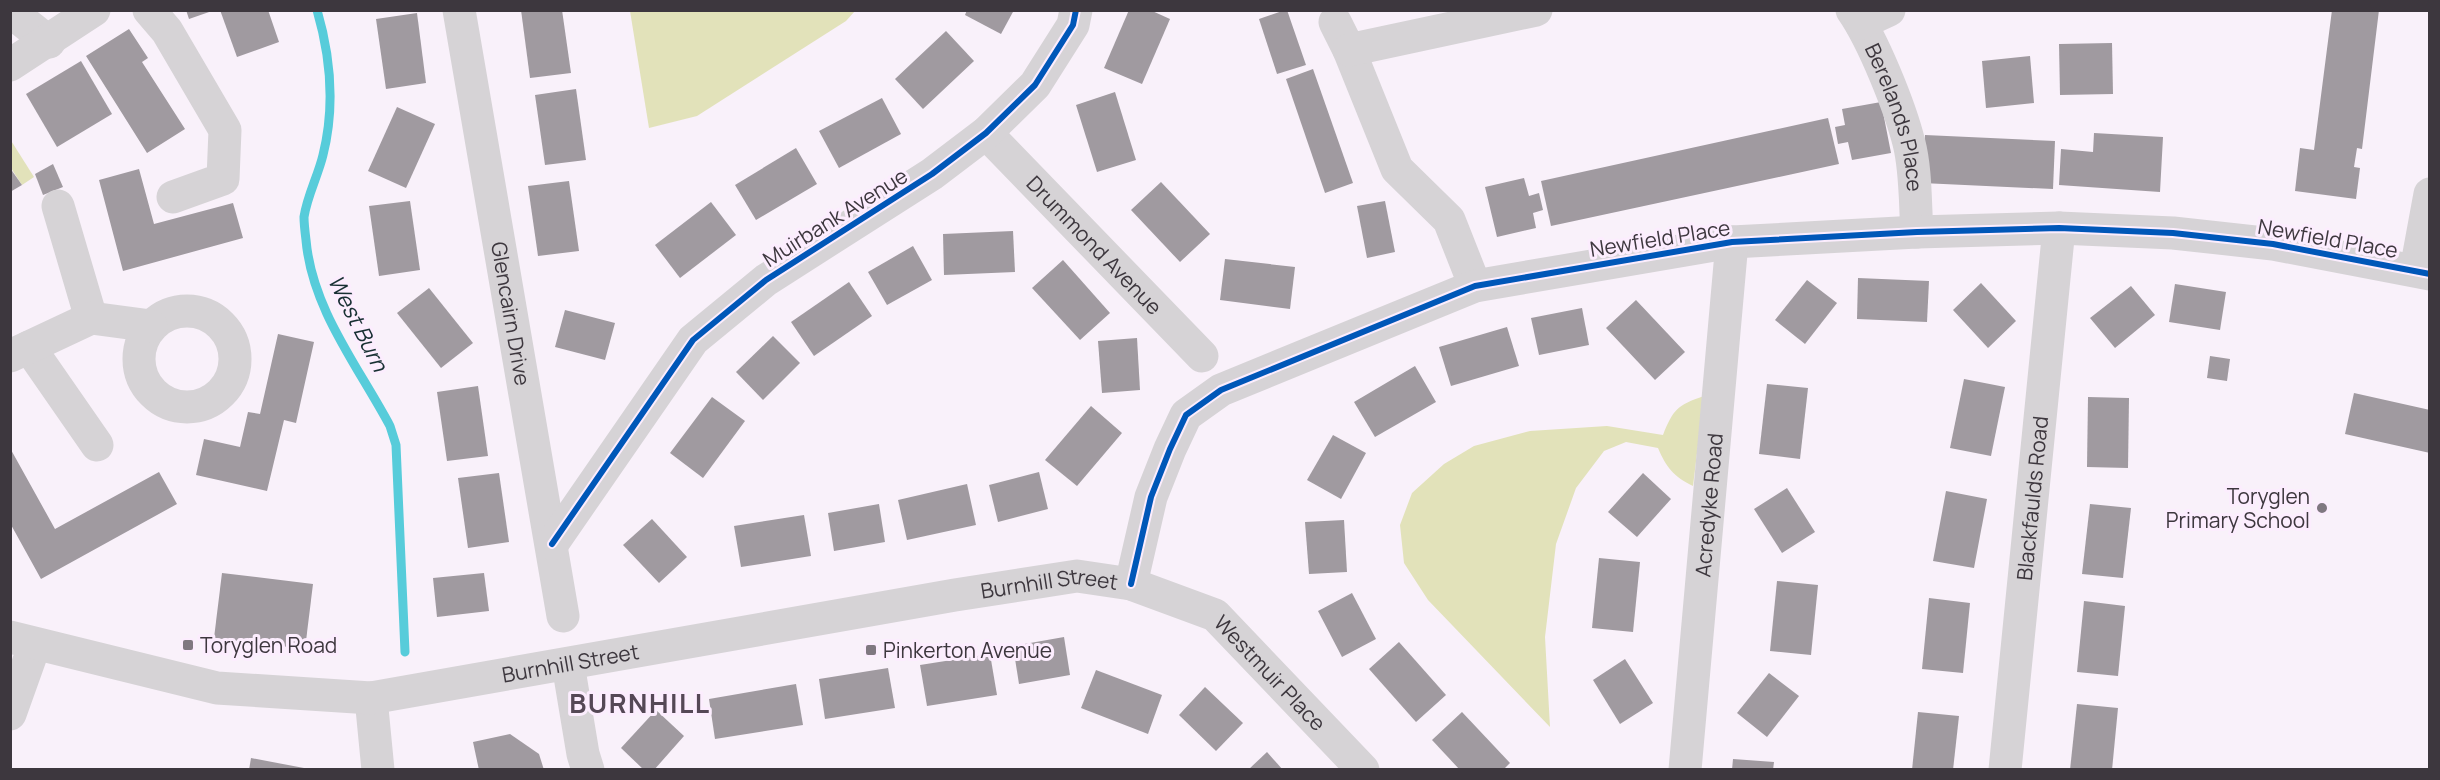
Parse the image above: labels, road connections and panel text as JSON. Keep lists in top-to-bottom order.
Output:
{
  "streets": {
    "street": [
      "Berelands Place",
      "Muirbank Avenue",
      "Newfield Place",
      "Drummond Avenue",
      "Glencairn Drive",
      "Blackfaulds Road",
      "Acredyke Road",
      "Burnhill Street",
      "Westmuir Place"
    ]
  },
  "crossings": [
    ["Berelands Place", "Newfield Place"],
    ["Muirbank Avenue", "Drummond Avenue"],
    ["Muirbank Avenue", "Glencairn Drive"],
    ["Newfield Place", "Blackfaulds Road"],
    ["Newfield Place", "Acredyke Road"],
    ["Newfield Place", "Burnhill Street"],
    ["Newfield Place", "Westmuir Place"],
    ["Burnhill Street", "Westmuir Place"]
  ],
  "districts": ["BURNHILL"],
  "water": ["West Burn"],
  "places": {
    "other": ["Toryglen Primary School"],
    "transit": ["Toryglen Road", "Pinkerton Avenue"]
  }
}
